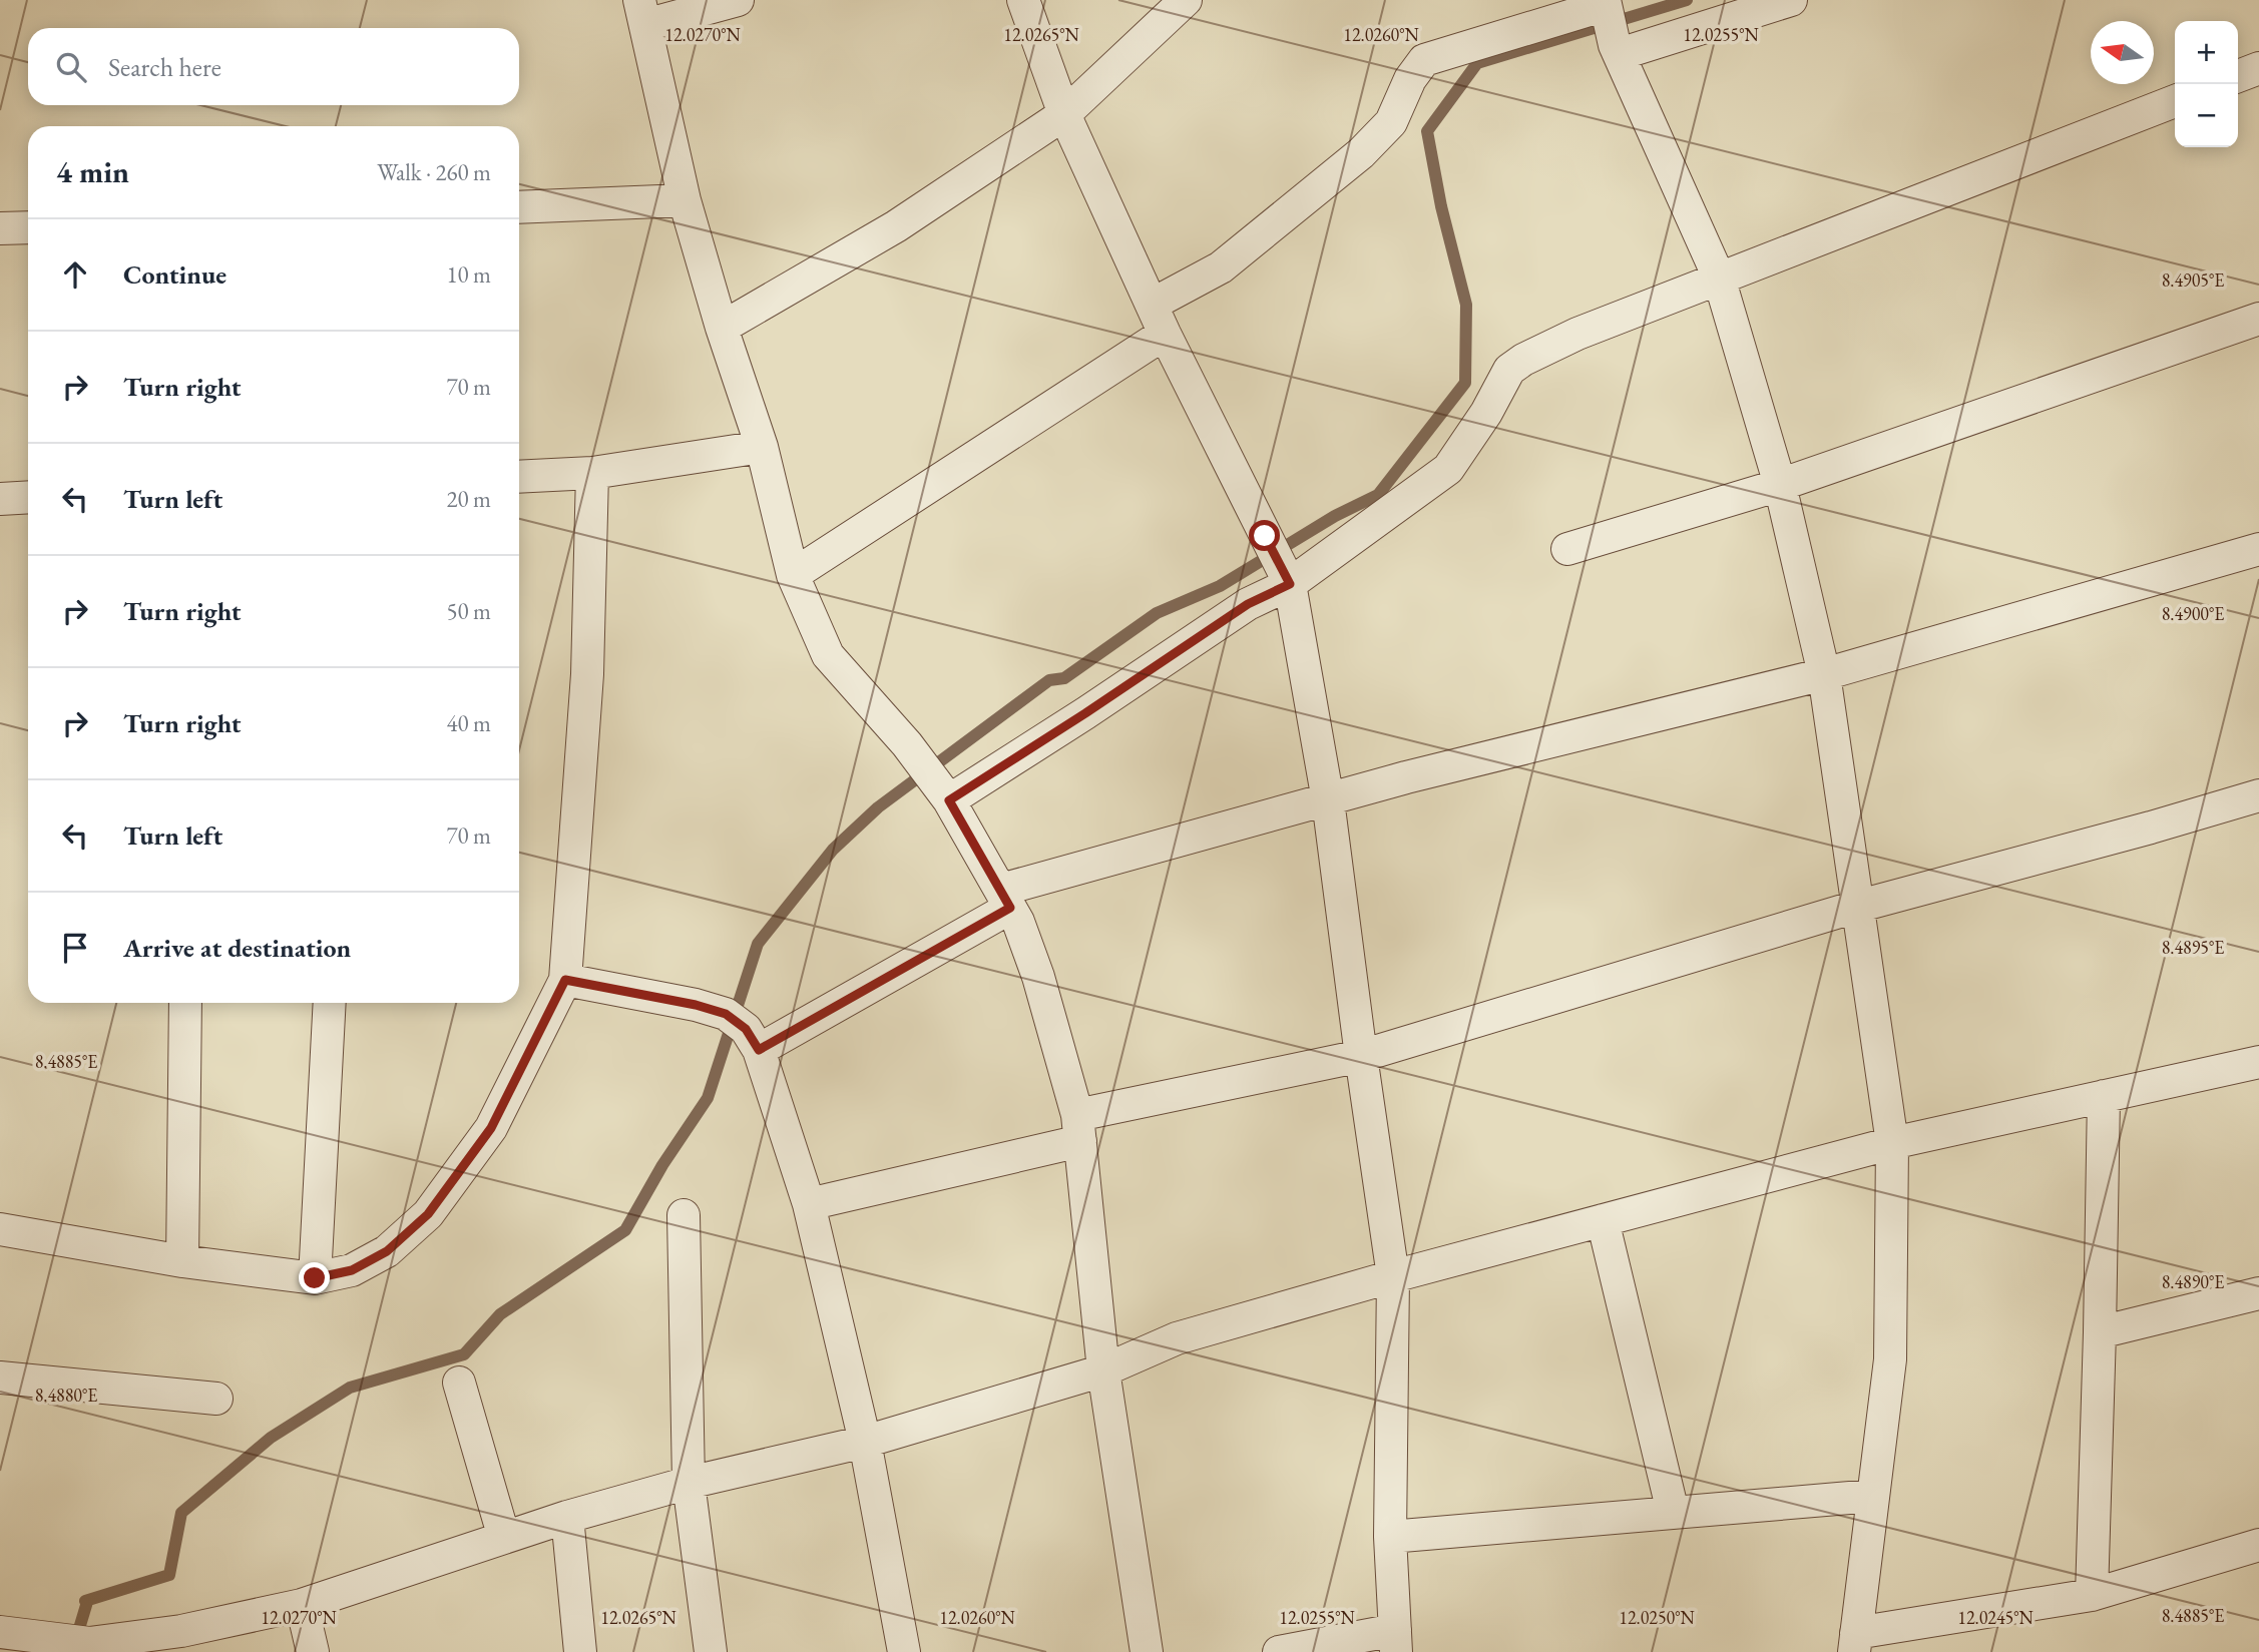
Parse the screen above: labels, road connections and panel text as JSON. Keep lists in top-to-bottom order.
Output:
{
  "north": "left",
  "page": {
    "map_buttons": ["+", "−"],
    "search": "Search here",
    "heading": ["4 min", "Walk · 260 m"],
    "list": [
      ["Continue", "10 m"],
      ["Turn right", "70 m"],
      ["Turn left", "20 m"],
      ["Turn right", "50 m"],
      ["Turn right", "40 m"],
      ["Turn left", "70 m"],
      "Arrive at destination"
    ]
  },
  "coordinates": [
    "12.0270°N",
    "12.0265°N",
    "12.0260°N",
    "12.0255°N",
    "8.4905°E",
    "8.4900°E",
    "8.4895°E",
    "8.4885°E",
    "8.4890°E",
    "8.4880°E",
    "12.0250°N",
    "12.0245°N"
  ]
}
